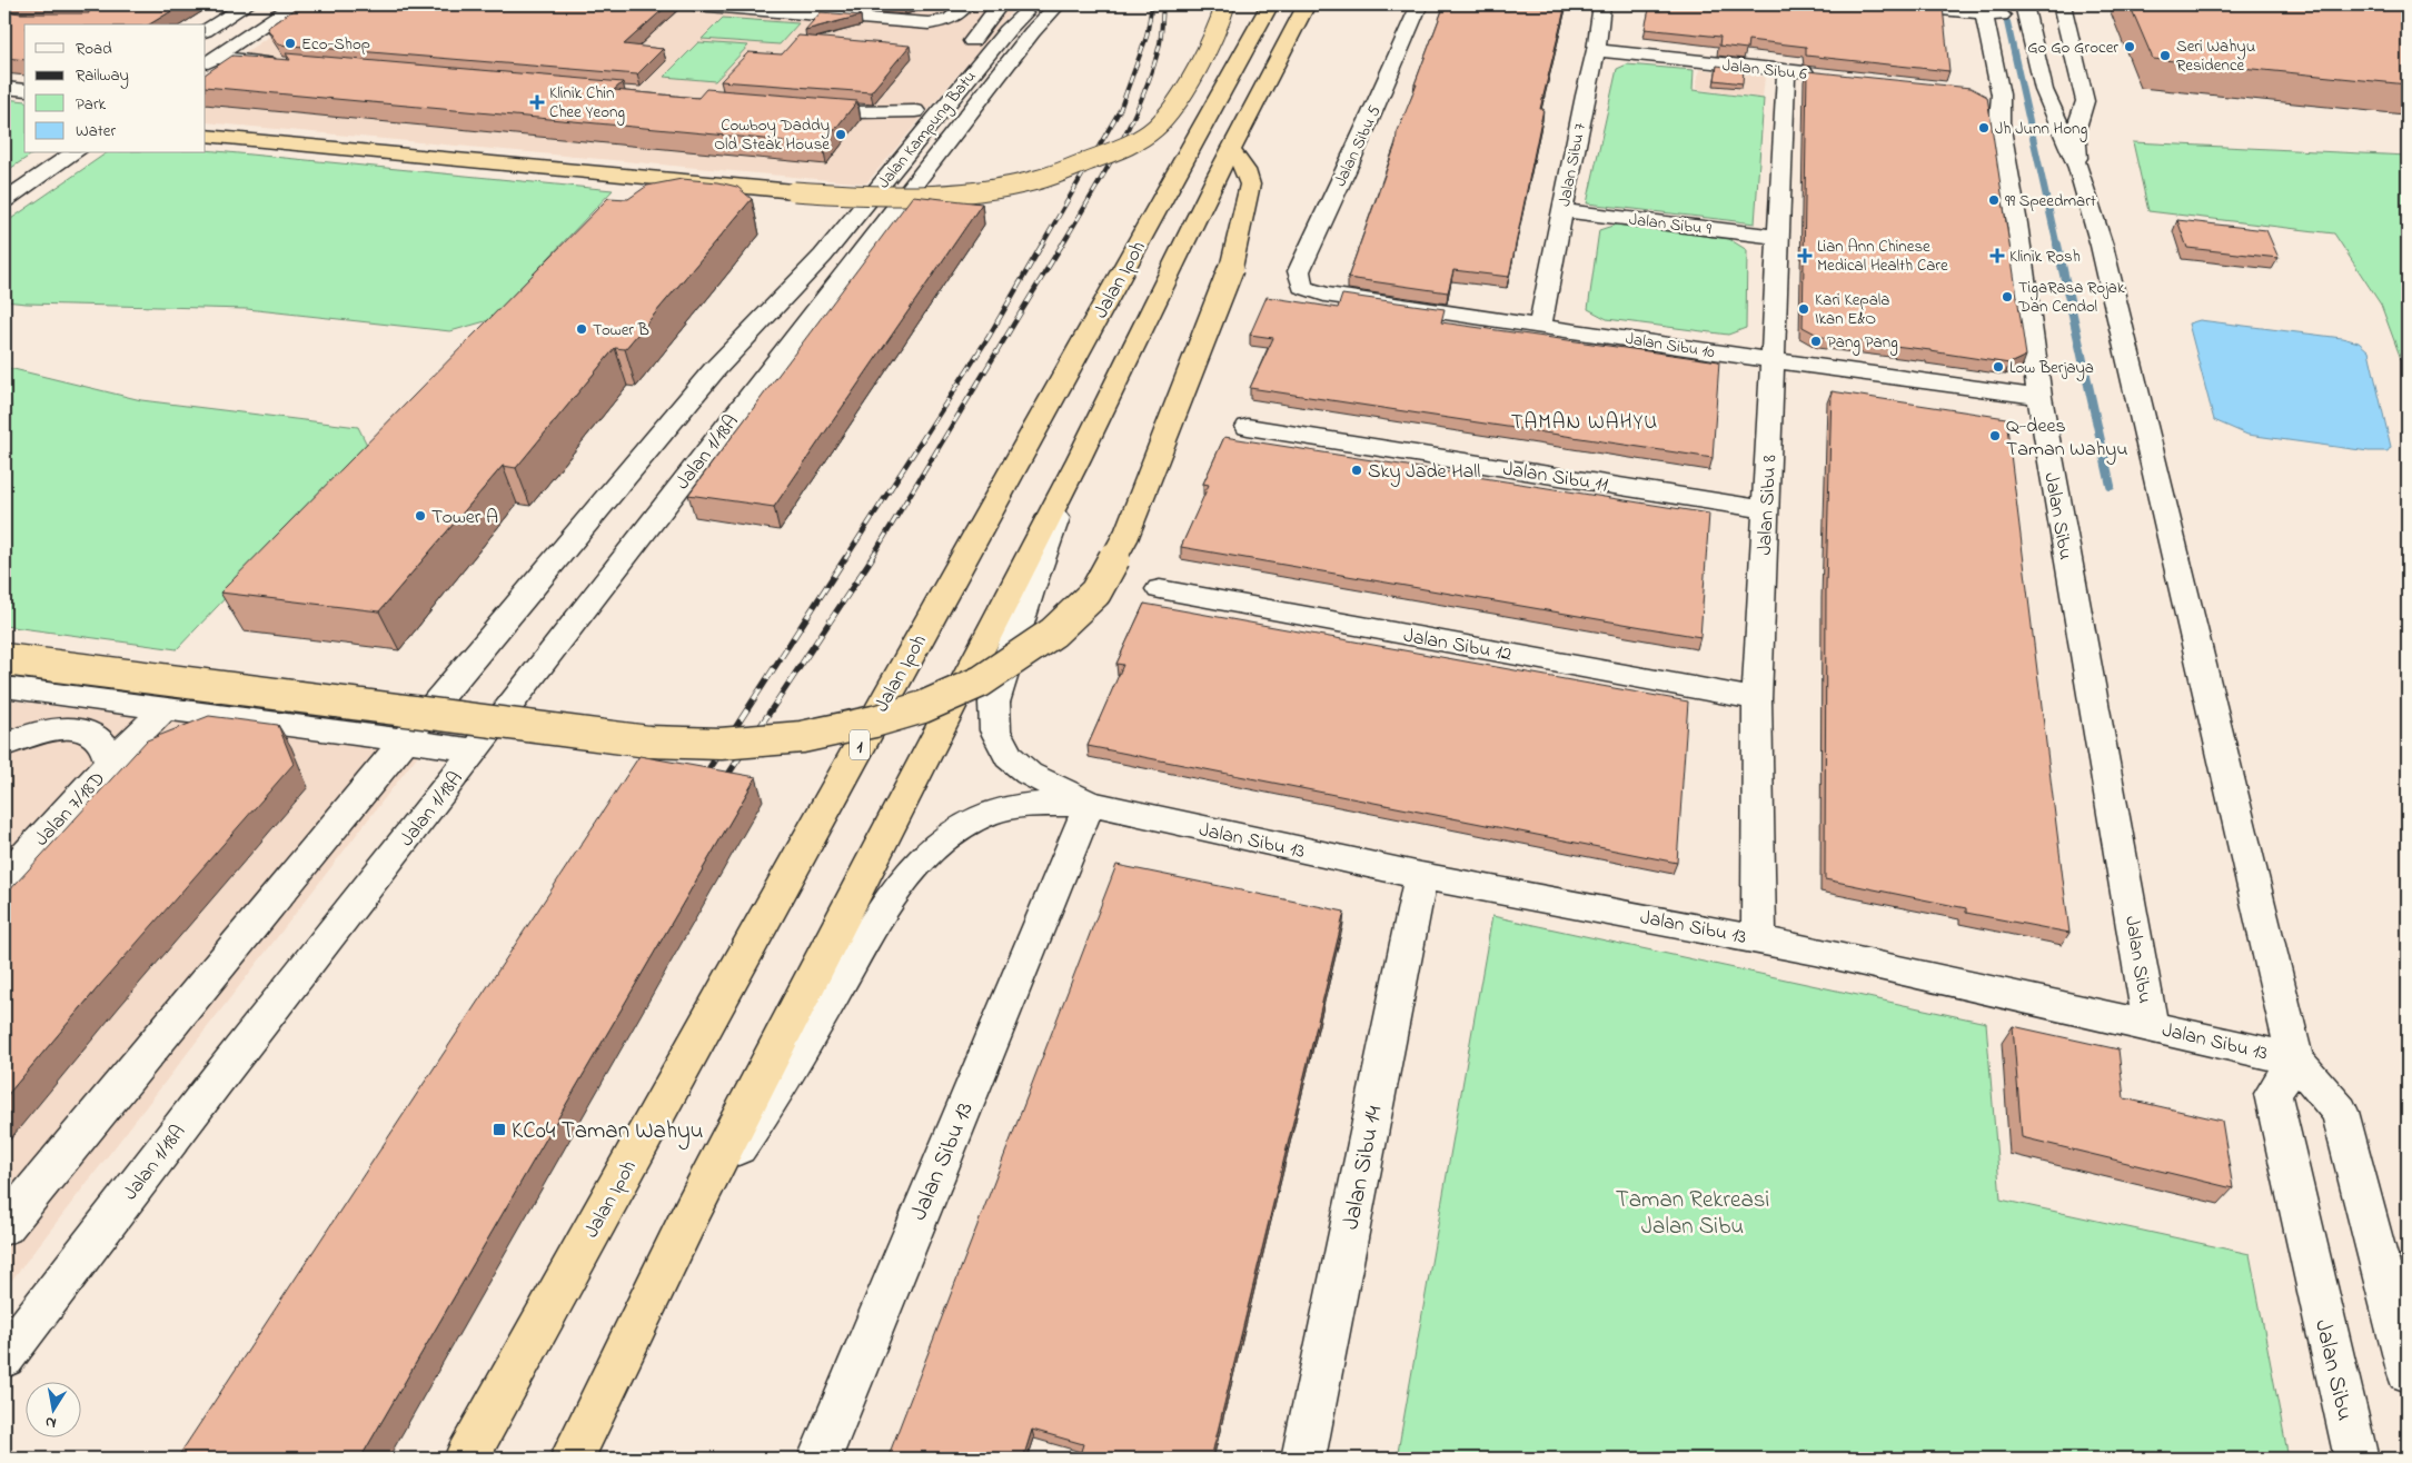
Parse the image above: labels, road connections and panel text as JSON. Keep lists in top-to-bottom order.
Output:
{
  "streets": {
    "highway": ["Jalan Ipoh", "1"],
    "street": [
      "Jalan Sibu 6",
      "Jalan Kampung Batu",
      "Jalan Sibu 5",
      "Jalan Sibu 7",
      "Jalan Sibu 9",
      "Jalan Sibu 10",
      "Jalan 1/18A",
      "Jalan Sibu 11",
      "Jalan Sibu 8",
      "Jalan Sibu",
      "Jalan Sibu 12",
      "Jalan 7/18D",
      "Jalan Sibu 13",
      "Jalan Sibu 14"
    ]
  },
  "crossings": [
    ["Jalan Sibu 6", "Jalan Sibu 7"],
    ["Jalan Sibu 6", "Jalan Sibu 8"],
    ["Jalan Kampung Batu", "Jalan 1/18A"],
    ["Jalan Sibu 5", "Jalan Sibu 10"],
    ["Jalan Sibu 7", "Jalan Sibu 9"],
    ["Jalan Sibu 7", "Jalan Sibu 10"],
    ["Jalan Sibu 9", "Jalan Sibu 8"],
    ["Jalan Ipoh", "Jalan Sibu 13"],
    ["Jalan Sibu 10", "Jalan Sibu 8"],
    ["Jalan Sibu 10", "Jalan Sibu"],
    ["Jalan Sibu 11", "Jalan Sibu 8"],
    ["Jalan Sibu 8", "Jalan Sibu 12"],
    ["Jalan Sibu 8", "Jalan Sibu 13"],
    ["Jalan Sibu", "Jalan Sibu 13"],
    ["Jalan Sibu 13", "Jalan Sibu 14"]
  ],
  "districts": ["TAMAN WAHYU"],
  "parks": ["Taman Rekreasi Jalan Sibu"],
  "places": {
    "other": [
      "Eco-Shop",
      "Go Go Grocer",
      "Seri Wahyu Residence",
      "Jh Junn Hong",
      "Cowboy Daddy Old Steak House",
      "99 Speedmart",
      "TigaRasa Rojak Dan Cendol",
      "Kari Kepala Ikan E&O",
      "Tower B",
      "Pang Pang",
      "Low Berjaya",
      "Q-dees Taman Wahyu",
      "Sky Jade Hall",
      "Tower A"
    ],
    "health": ["Klinik Chin Chee Yeong", "Lian Ann Chinese Medical Health Care", "Klinik Rosh"],
    "transit": ["KC04 Taman Wahyu"]
  },
  "legend": [
    "Road",
    "Railway",
    "Park",
    "Water"
  ],
  "north": "bottom"
}
